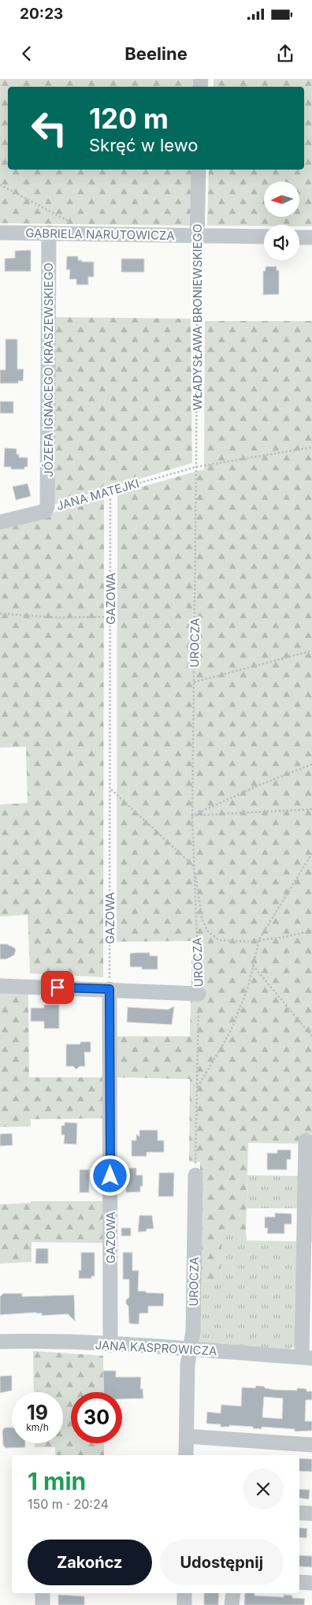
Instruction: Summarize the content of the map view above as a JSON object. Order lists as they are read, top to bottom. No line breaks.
{"streets":{"street":["GABRIELA NARUTOWICZA","WŁADYSŁAWA BRONIEWSKIEGO","JÓZEFA IGNACEGO KRASZEWSKIEGO","JANA MATEJKI","GAZOWA","UROCZA","JANA KASPROWICZA"]},"crossings":[["GABRIELA NARUTOWICZA","WŁADYSŁAWA BRONIEWSKIEGO"],["GABRIELA NARUTOWICZA","JÓZEFA IGNACEGO KRASZEWSKIEGO"],["WŁADYSŁAWA BRONIEWSKIEGO","JANA MATEJKI"],["WŁADYSŁAWA BRONIEWSKIEGO","UROCZA"],["JÓZEFA IGNACEGO KRASZEWSKIEGO","JANA MATEJKI"],["JANA MATEJKI","GAZOWA"],["JANA MATEJKI","UROCZA"],["GAZOWA","JANA KASPROWICZA"],["UROCZA","JANA KASPROWICZA"]],"north":"left","page":{"status":"20:23","header":"Beeline","turn":["120 m","Skręć w lewo"],"speed":"19 km/h","limit":"30","heading":["1 min","150 m · 20:24"],"buttons":["Zakończ","Udostępnij"]}}
